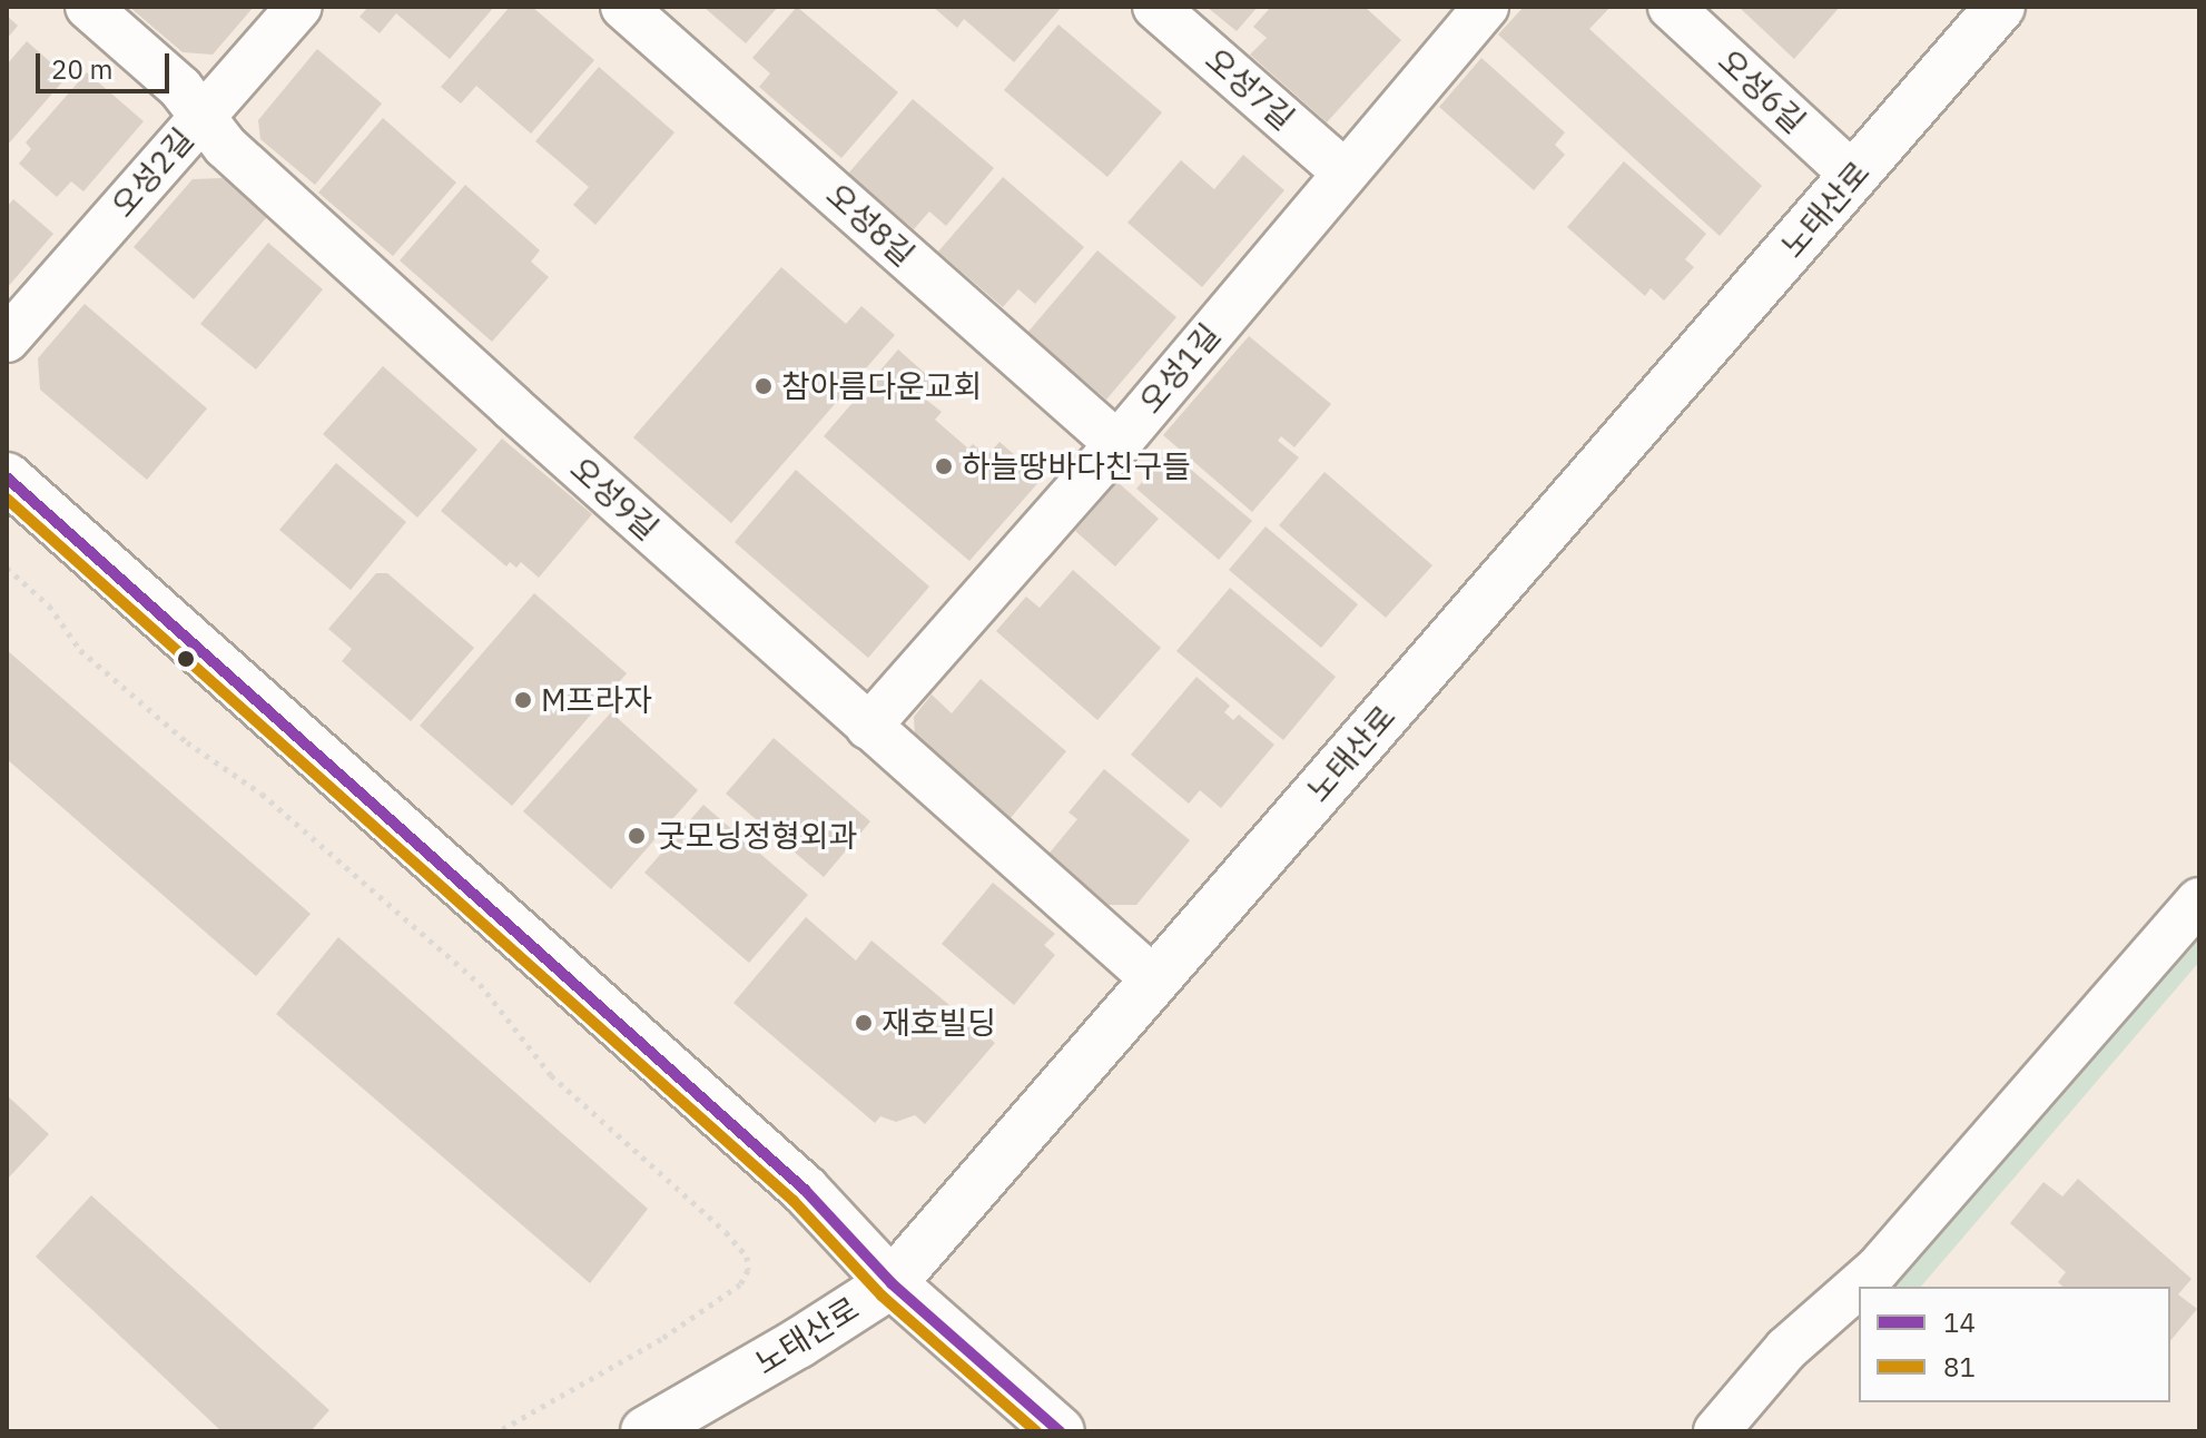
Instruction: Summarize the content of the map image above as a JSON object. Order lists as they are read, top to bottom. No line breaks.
{"streets":{"street":["오성7길","오성6길","오성2길","노태산로","오성8길","오성1길","오성9길"]},"crossings":[["오성7길","오성1길"],["오성6길","노태산로"],["오성2길","오성9길"],["노태산로","오성9길"],["오성8길","오성1길"],["오성1길","오성9길"]],"places":["참아름다운교회","하늘땅바다친구들","M프라자","굿모닝정형외과","재호빌딩"],"lines":["transit line 14","transit line 81"],"legend":["14","81"],"scale_bar":"20 m"}
